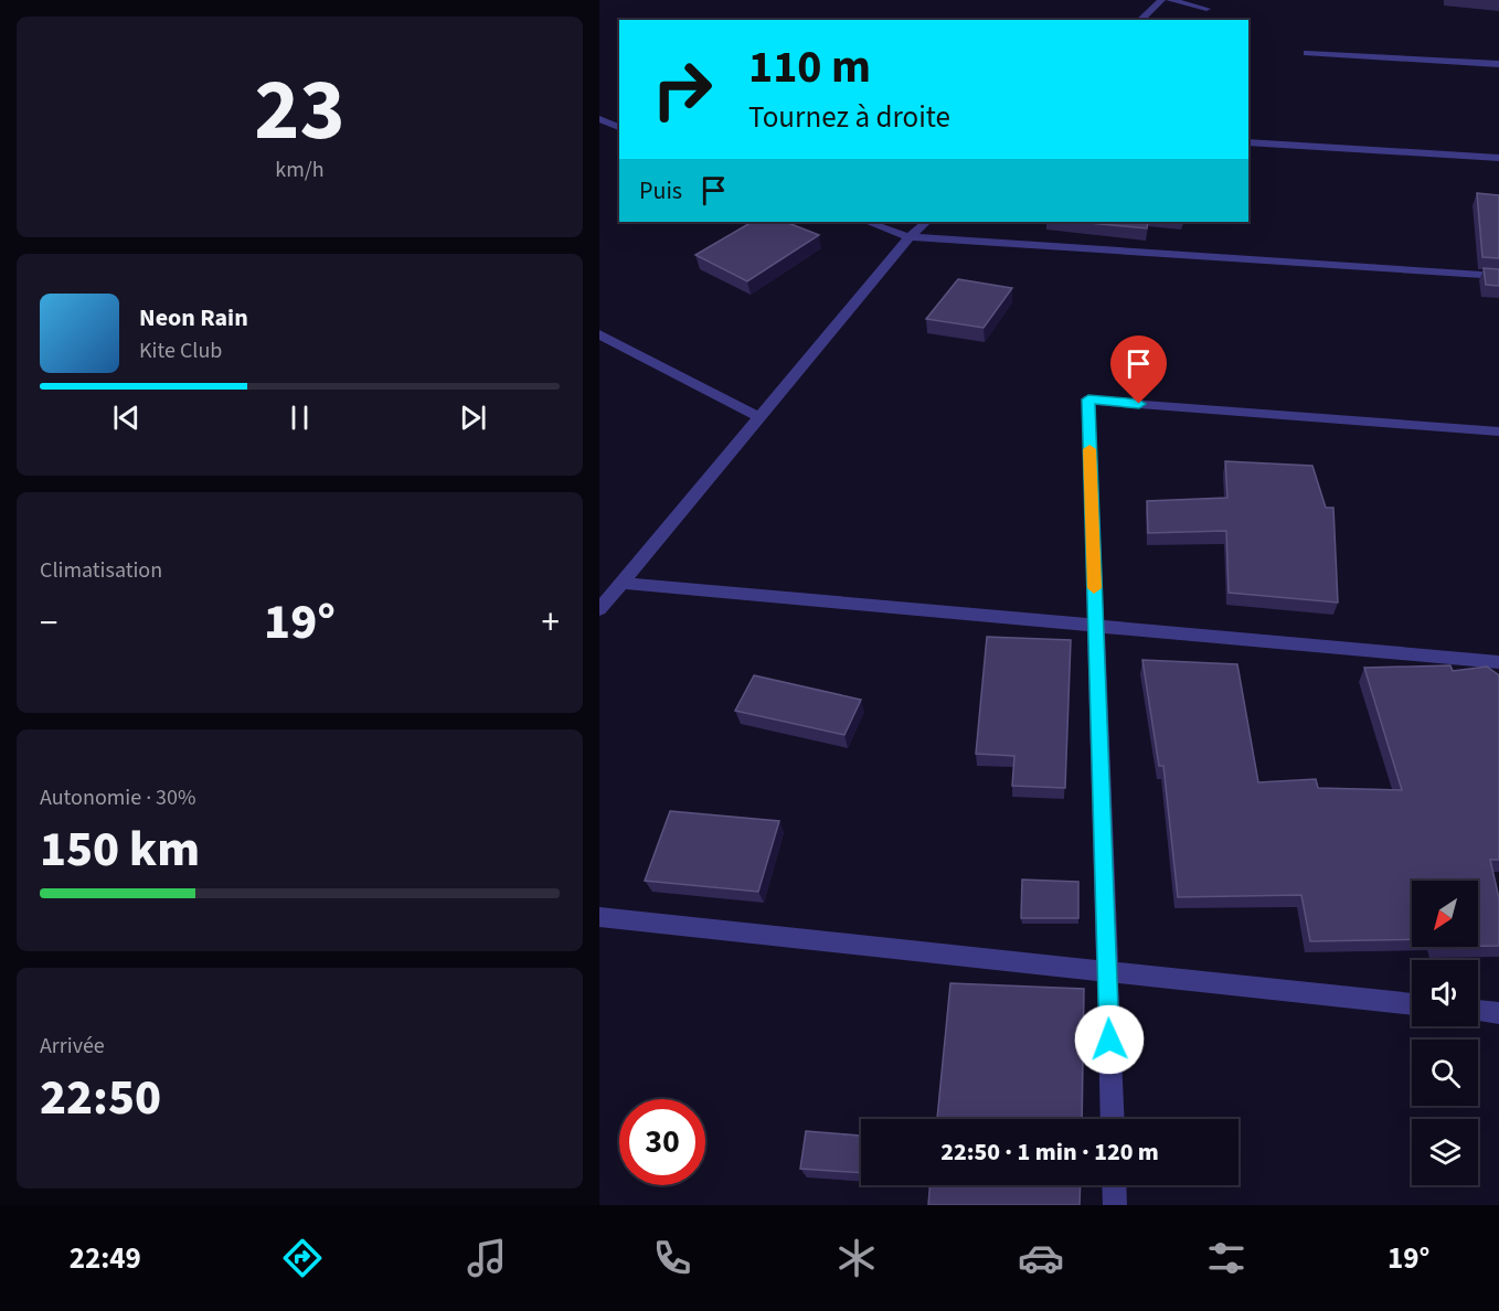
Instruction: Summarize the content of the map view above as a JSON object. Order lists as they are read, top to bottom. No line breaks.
{"north":"bottom left","page":{"tile":[["23","km/h"],"Climatisation",["Autonomie · 30%","150 km"],["Arrivée","22:50"]],"turn":["110 m","Tournez à droite"],"then":"Puis","song":["Neon Rain","Kite Club"],"heat":["−","19°","+"],"limit":"30","trip":"22:50 · 1 min · 120 m","tabs":["22:49","19°"]}}
